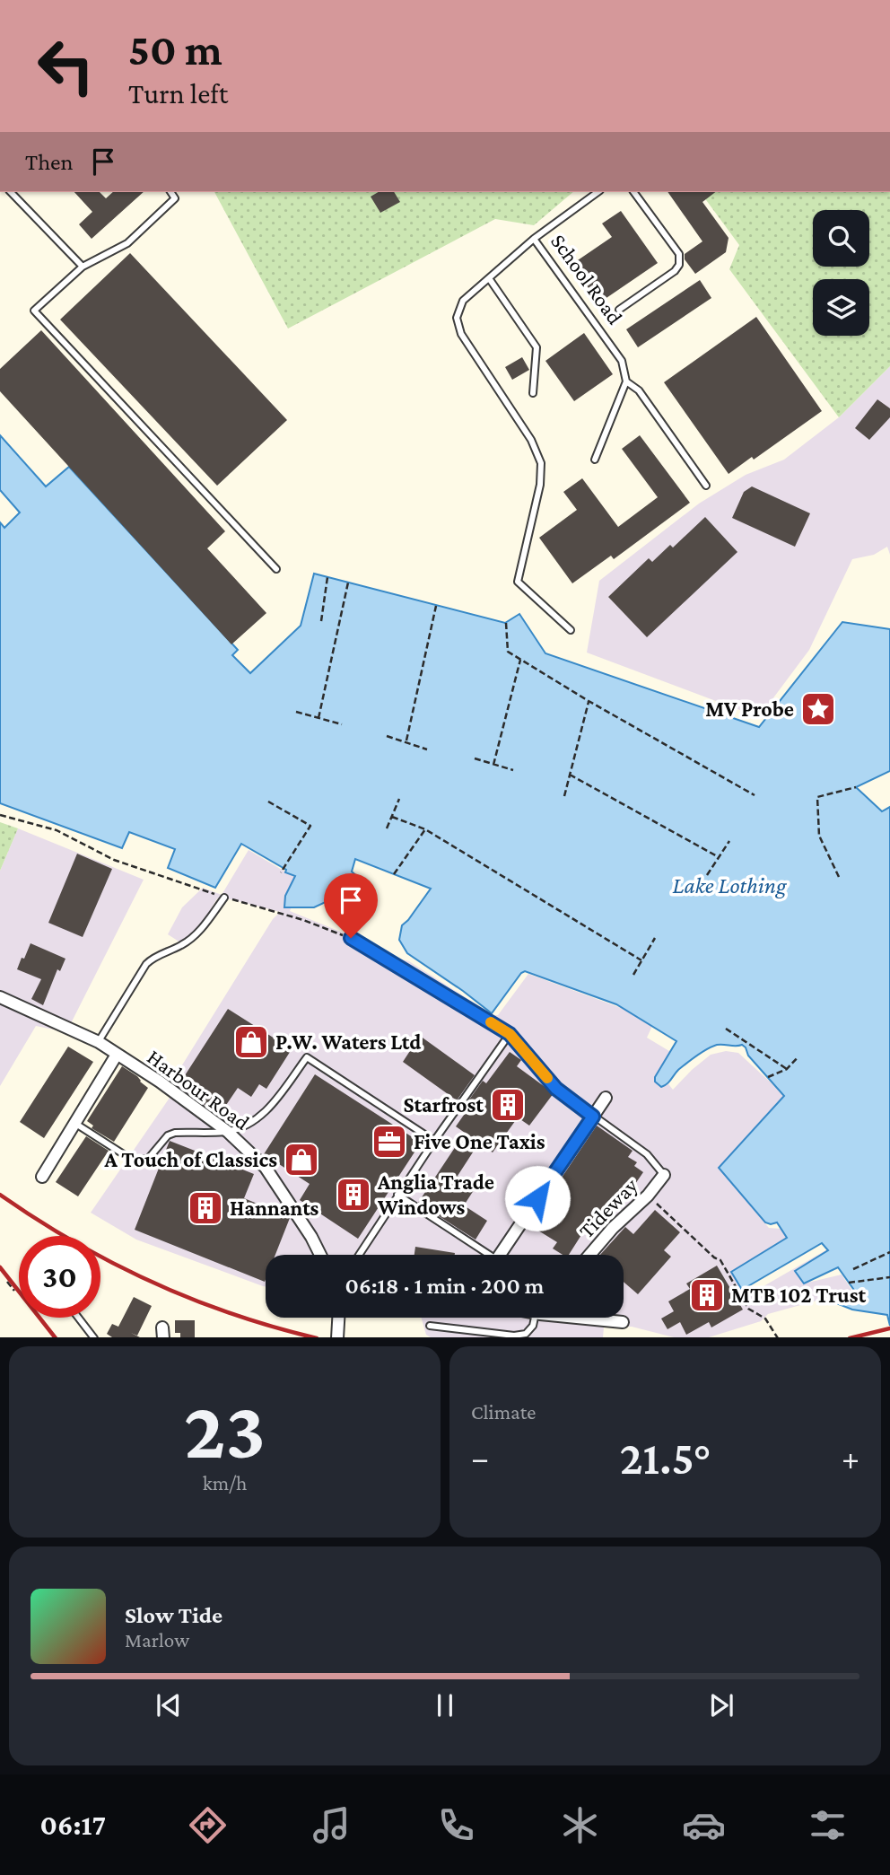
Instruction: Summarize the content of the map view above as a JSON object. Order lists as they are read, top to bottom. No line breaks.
{"streets":{"street":["Harbour Road","Tideway"],"lane":["School Road"]},"water":["Lake Lothing"],"places":{"place":["MV Probe"],"shop":["P.W. Waters Ltd","A Touch of Classics"],"building":["Starfrost","Anglia Trade Windows","Hannants","MTB 102 Trust"],"office":["Five One Taxis"]},"page":{"turn":["50 m","Turn left"],"then":"Then","limit":"30","trip":"06:18 · 1 min · 200 m","tile":[["23","km/h"],"Climate"],"heat":["−","21.5°","+"],"song":["Slow Tide","Marlow"],"tabs":"06:17"}}
